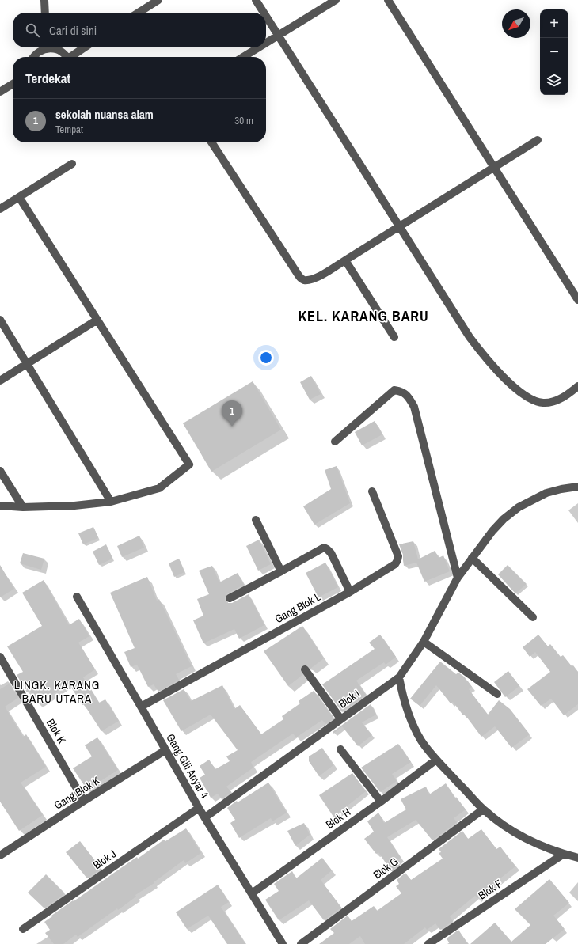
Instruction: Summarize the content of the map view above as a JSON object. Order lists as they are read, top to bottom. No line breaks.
{"streets":{"street":["Gang Blok L","Blok I","Blok K","Gang Gili Anyar 4","Gang Blok K","Blok H","Blok J","Blok G","Blok F"]},"crossings":[["Gang Blok L","Gang Gili Anyar 4"],["Blok I","Gang Gili Anyar 4"],["Blok K","Gang Blok K"],["Gang Gili Anyar 4","Gang Blok K"],["Gang Gili Anyar 4","Blok H"],["Gang Gili Anyar 4","Blok J"]],"districts":["KEL. KARANG BARU","LINGK. KARANG BARU UTARA"],"north":"bottom left","page":{"map_buttons":["+","−"],"search":"Cari di sini","heading":"Terdekat","list":[{"mark":"1","name":"sekolah nuansa alam","note":"Tempat","value":"30 m"}],"pins":"1"}}
